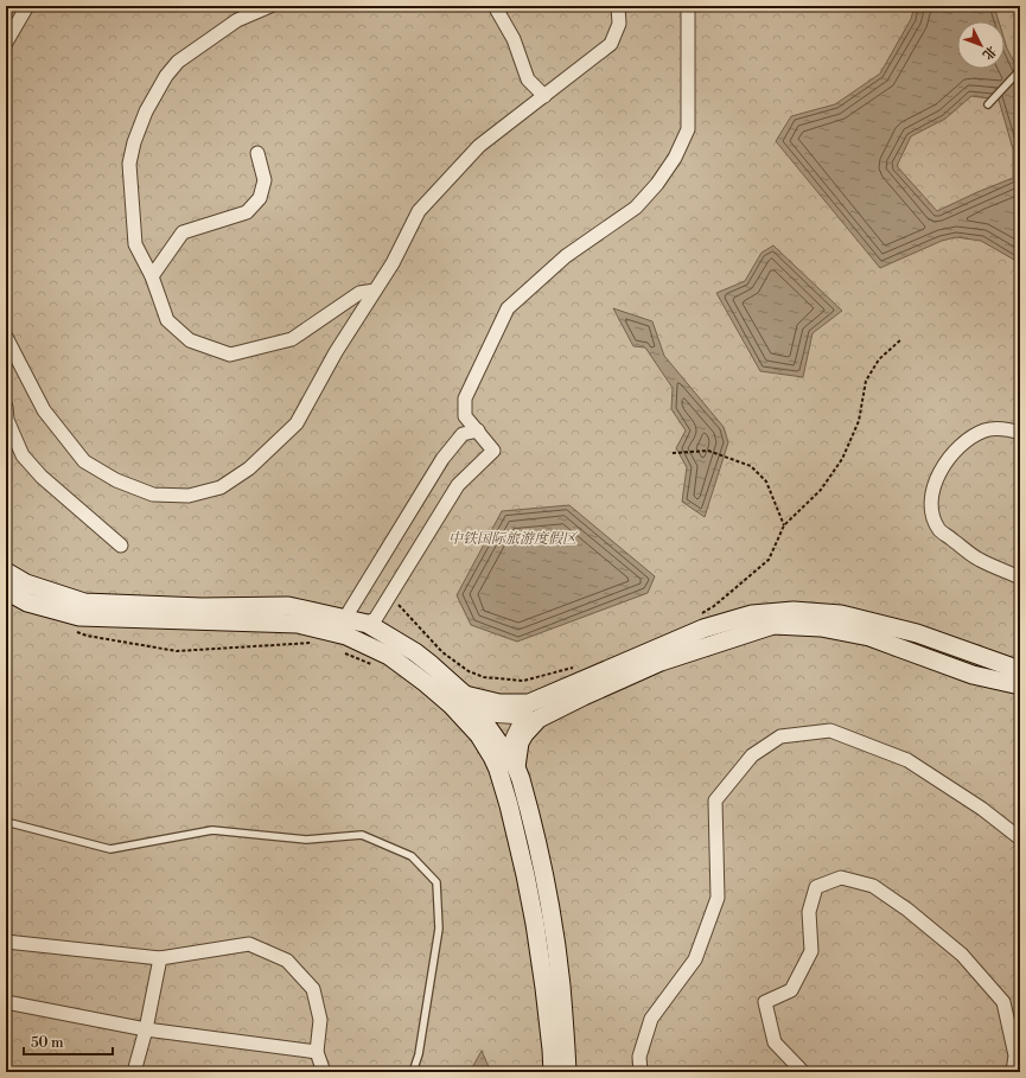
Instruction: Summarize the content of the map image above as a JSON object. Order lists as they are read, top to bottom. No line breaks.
{"parks":["中铁国际旅游度假区"],"scale_bar":"50 m","north":"bottom right"}
